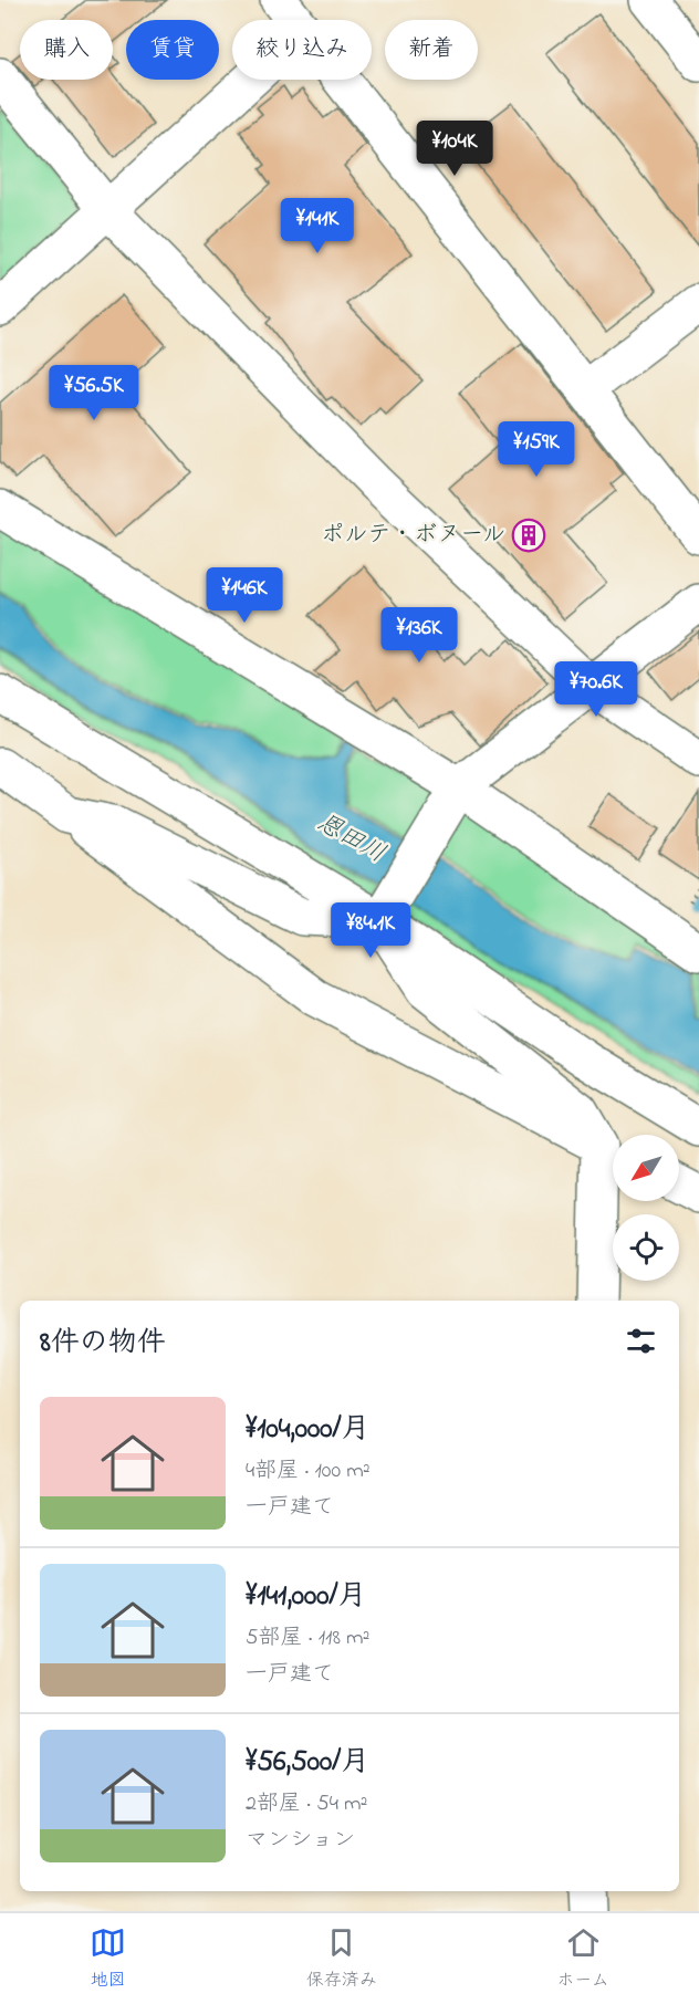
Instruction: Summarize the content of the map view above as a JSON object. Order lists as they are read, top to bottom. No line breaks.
{"water":["恩田川"],"places":{"building":["ポルテ・ボヌール"]},"north":"bottom left","page":{"chip":["購入","賃貸","絞り込み","新着"],"price":["¥104K","¥141K","¥56.5K","¥159K","¥146K","¥136K","¥70.6K","¥84.1K"],"heading":"8件の物件","list":[{"name":"¥104,000/月","note":"4部屋 · 100 m² · 一戸建て"},{"name":"¥141,000/月","note":"5部屋 · 118 m² · 一戸建て"},{"name":"¥56,500/月","note":"2部屋 · 54 m² · マンション"}],"tabs":["地図","保存済み","ホーム"]}}
